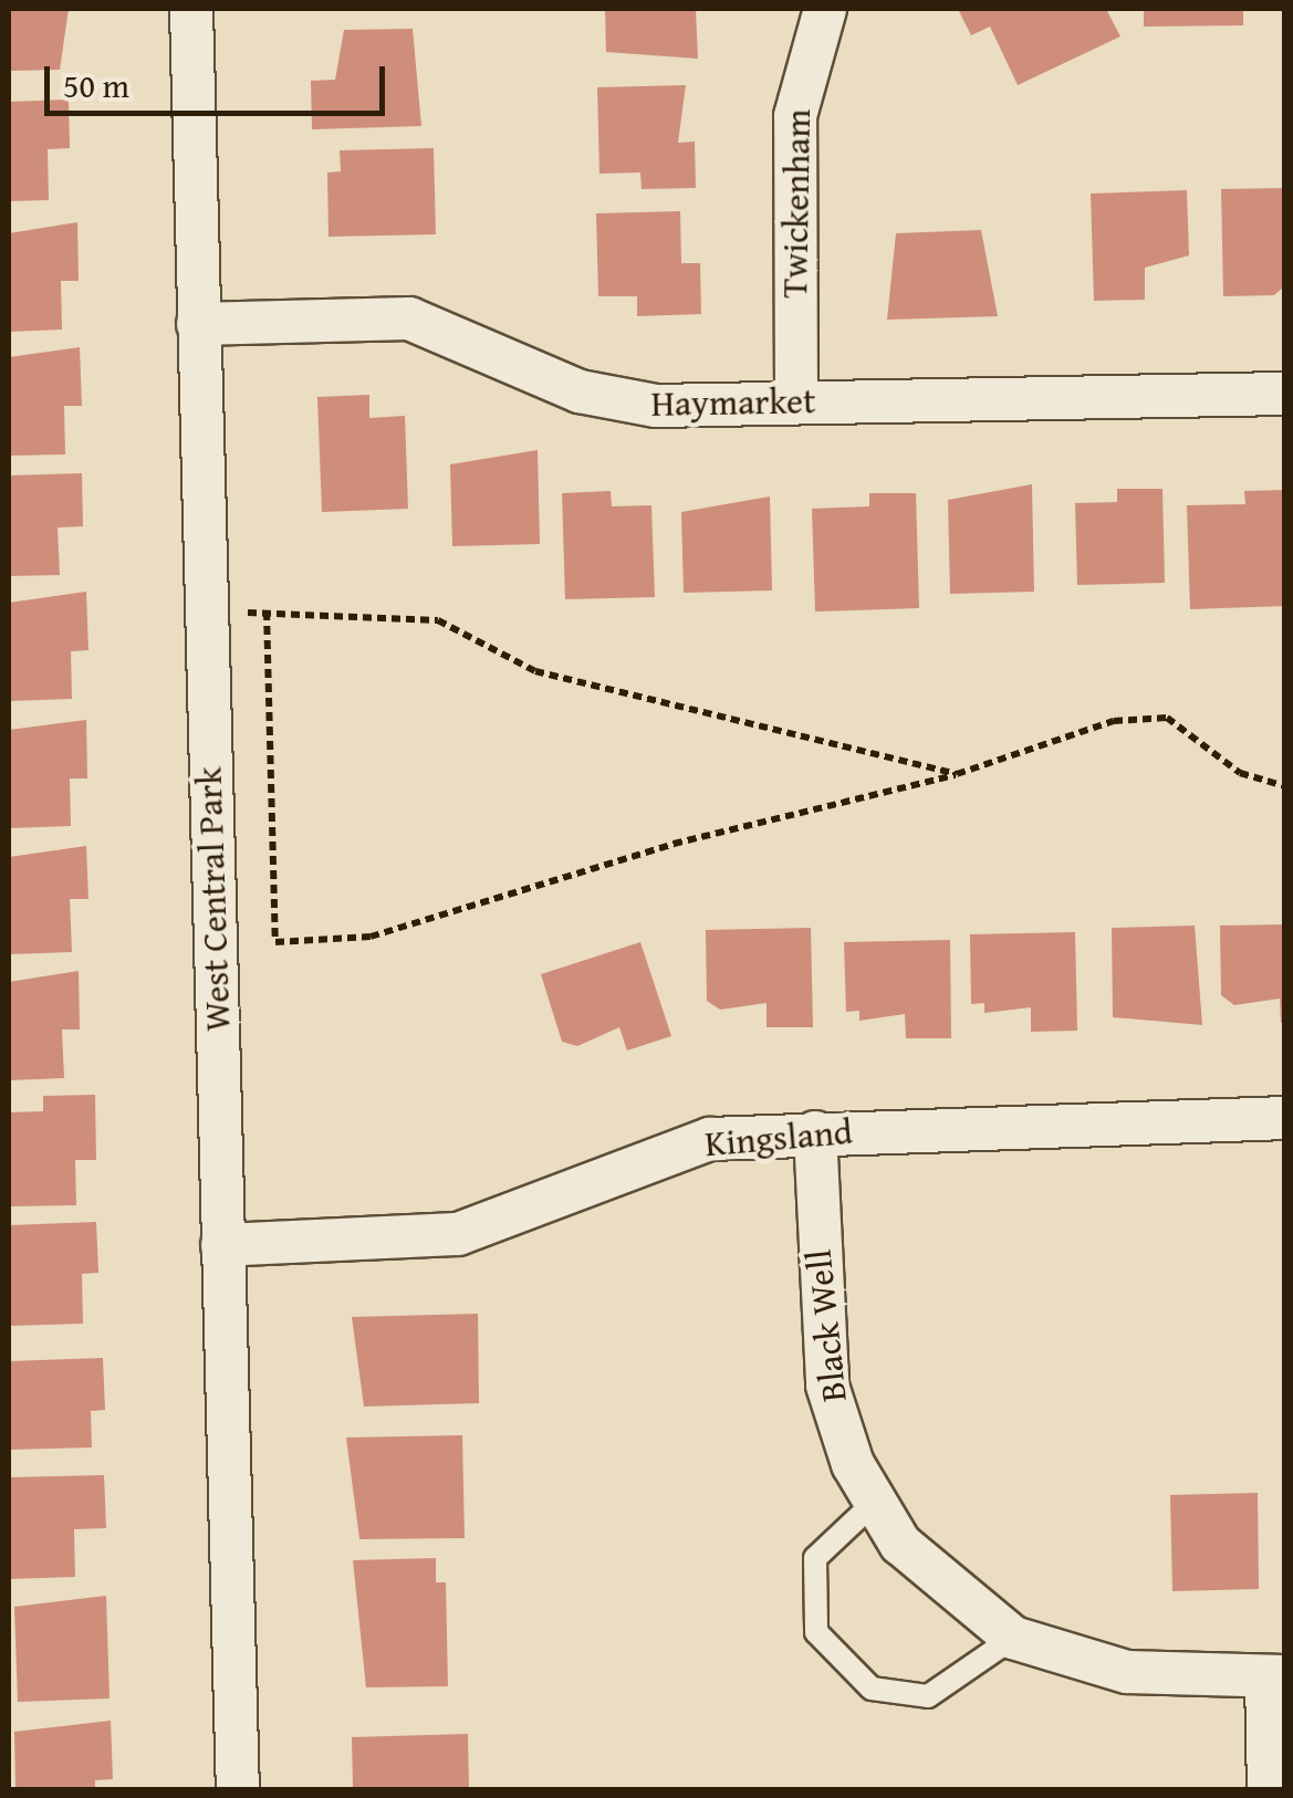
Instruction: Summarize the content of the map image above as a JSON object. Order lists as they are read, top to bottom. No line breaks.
{"streets":{"street":["Twickenham","Haymarket","West Central Park","Kingsland","Black Well"]},"crossings":[["Twickenham","Haymarket"],["Haymarket","West Central Park"],["West Central Park","Kingsland"],["Kingsland","Black Well"]],"scale_bar":"50 m"}
